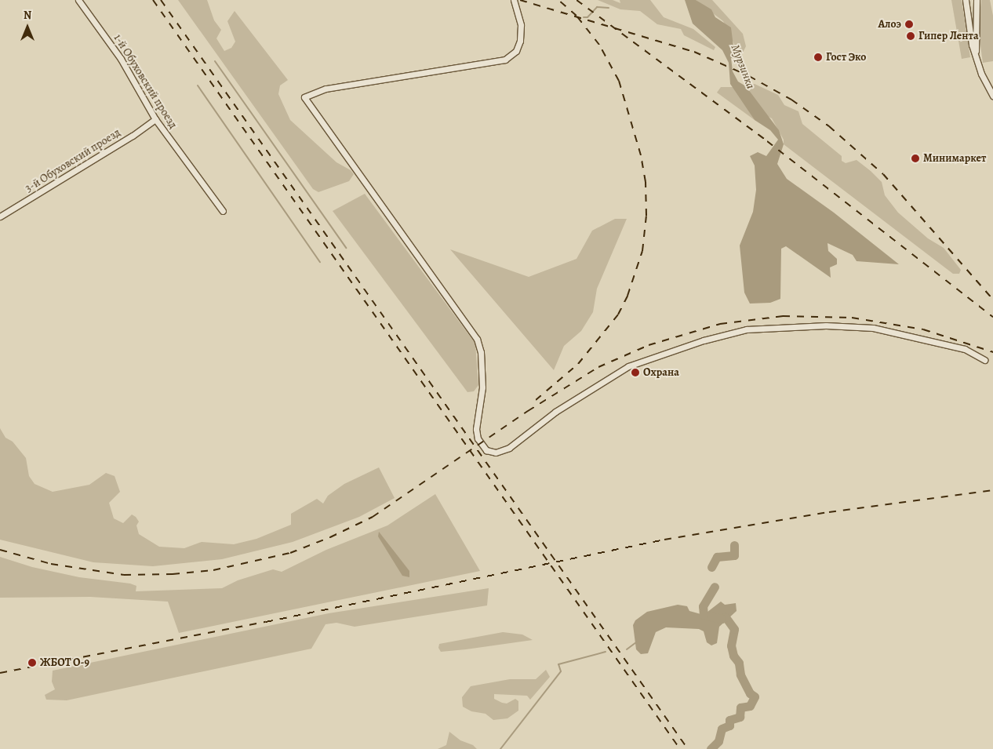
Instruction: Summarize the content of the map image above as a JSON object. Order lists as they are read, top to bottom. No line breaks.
{"streets":{"street":["1-й Обуховский проезд","3-й Обуховский проезд"]},"crossings":[["1-й Обуховский проезд","3-й Обуховский проезд"]],"water":["Мурзинка"],"places":["Алоэ","Гипер Лента","Гост Эко","Минимаркет","Охрана","ЖБОТ О-9"],"north":"top"}
